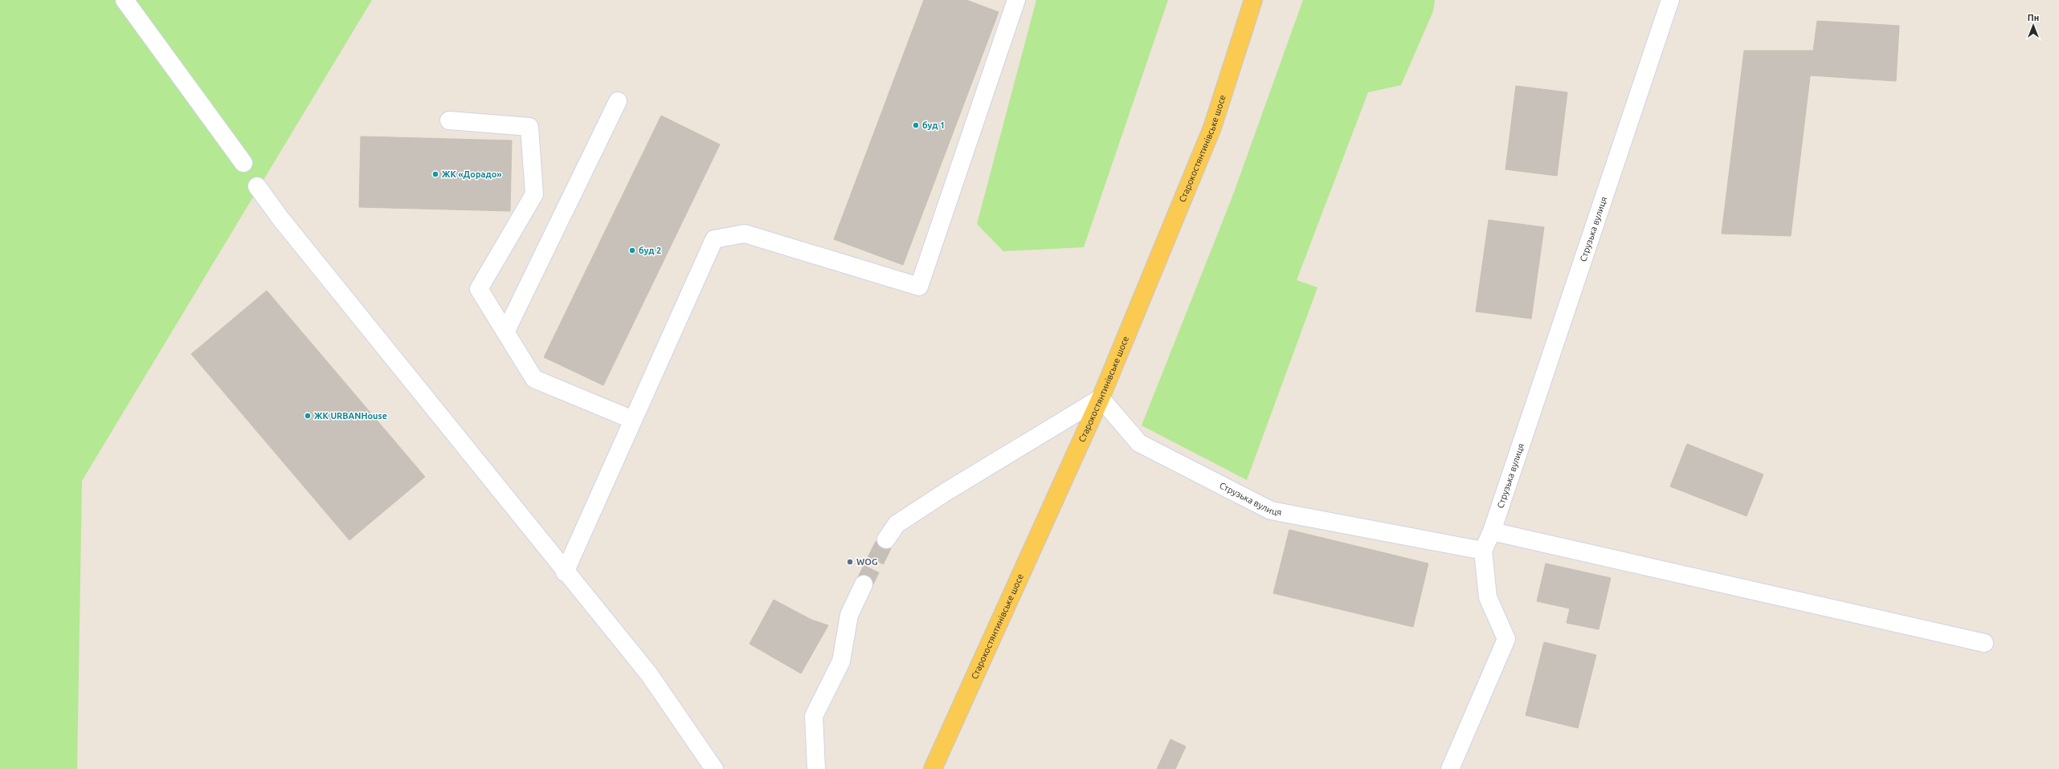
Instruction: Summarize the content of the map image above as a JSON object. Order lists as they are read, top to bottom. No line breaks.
{"streets":{"main road":["Старокостянтинівське шосе"],"street":["Струзька вулиця"]},"crossings":[["Старокостянтинівське шосе","Струзька вулиця"]],"places":["буд 1","ЖК «Дорадо»","буд 2","ЖК URBANHouse","WOG"],"north":"top"}
